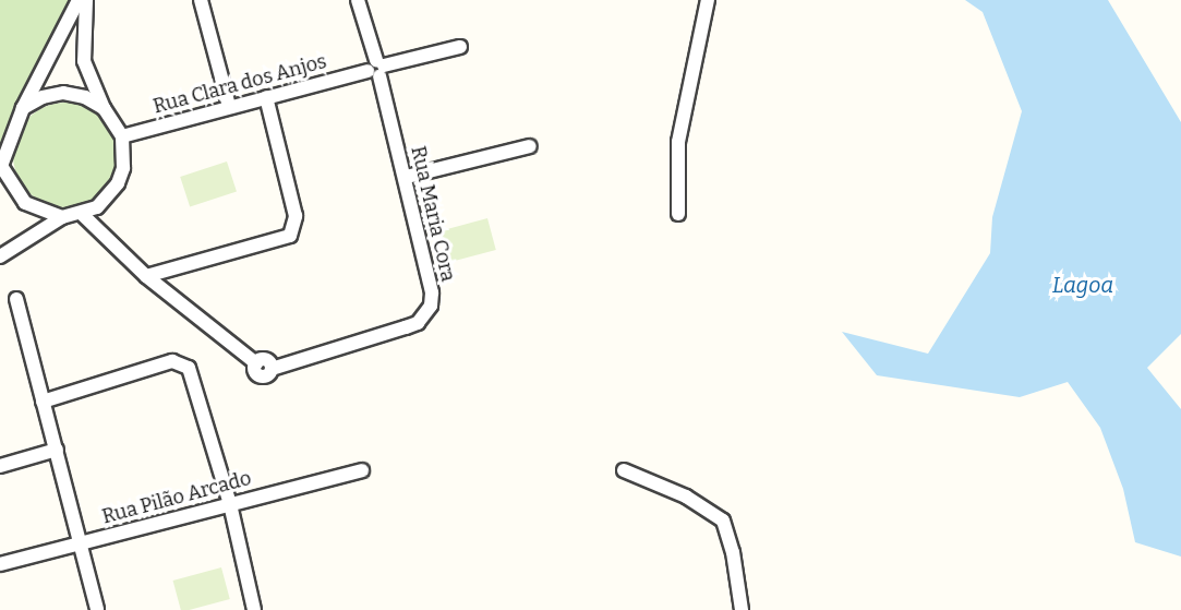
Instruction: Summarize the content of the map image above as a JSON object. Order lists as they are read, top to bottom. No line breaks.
{"streets":{"street":["Rua Clara dos Anjos","Rua Maria Cora","Rua Pilão Arcado"]},"crossings":[["Rua Clara dos Anjos","Rua Maria Cora"]],"water":["Lagoa"]}
